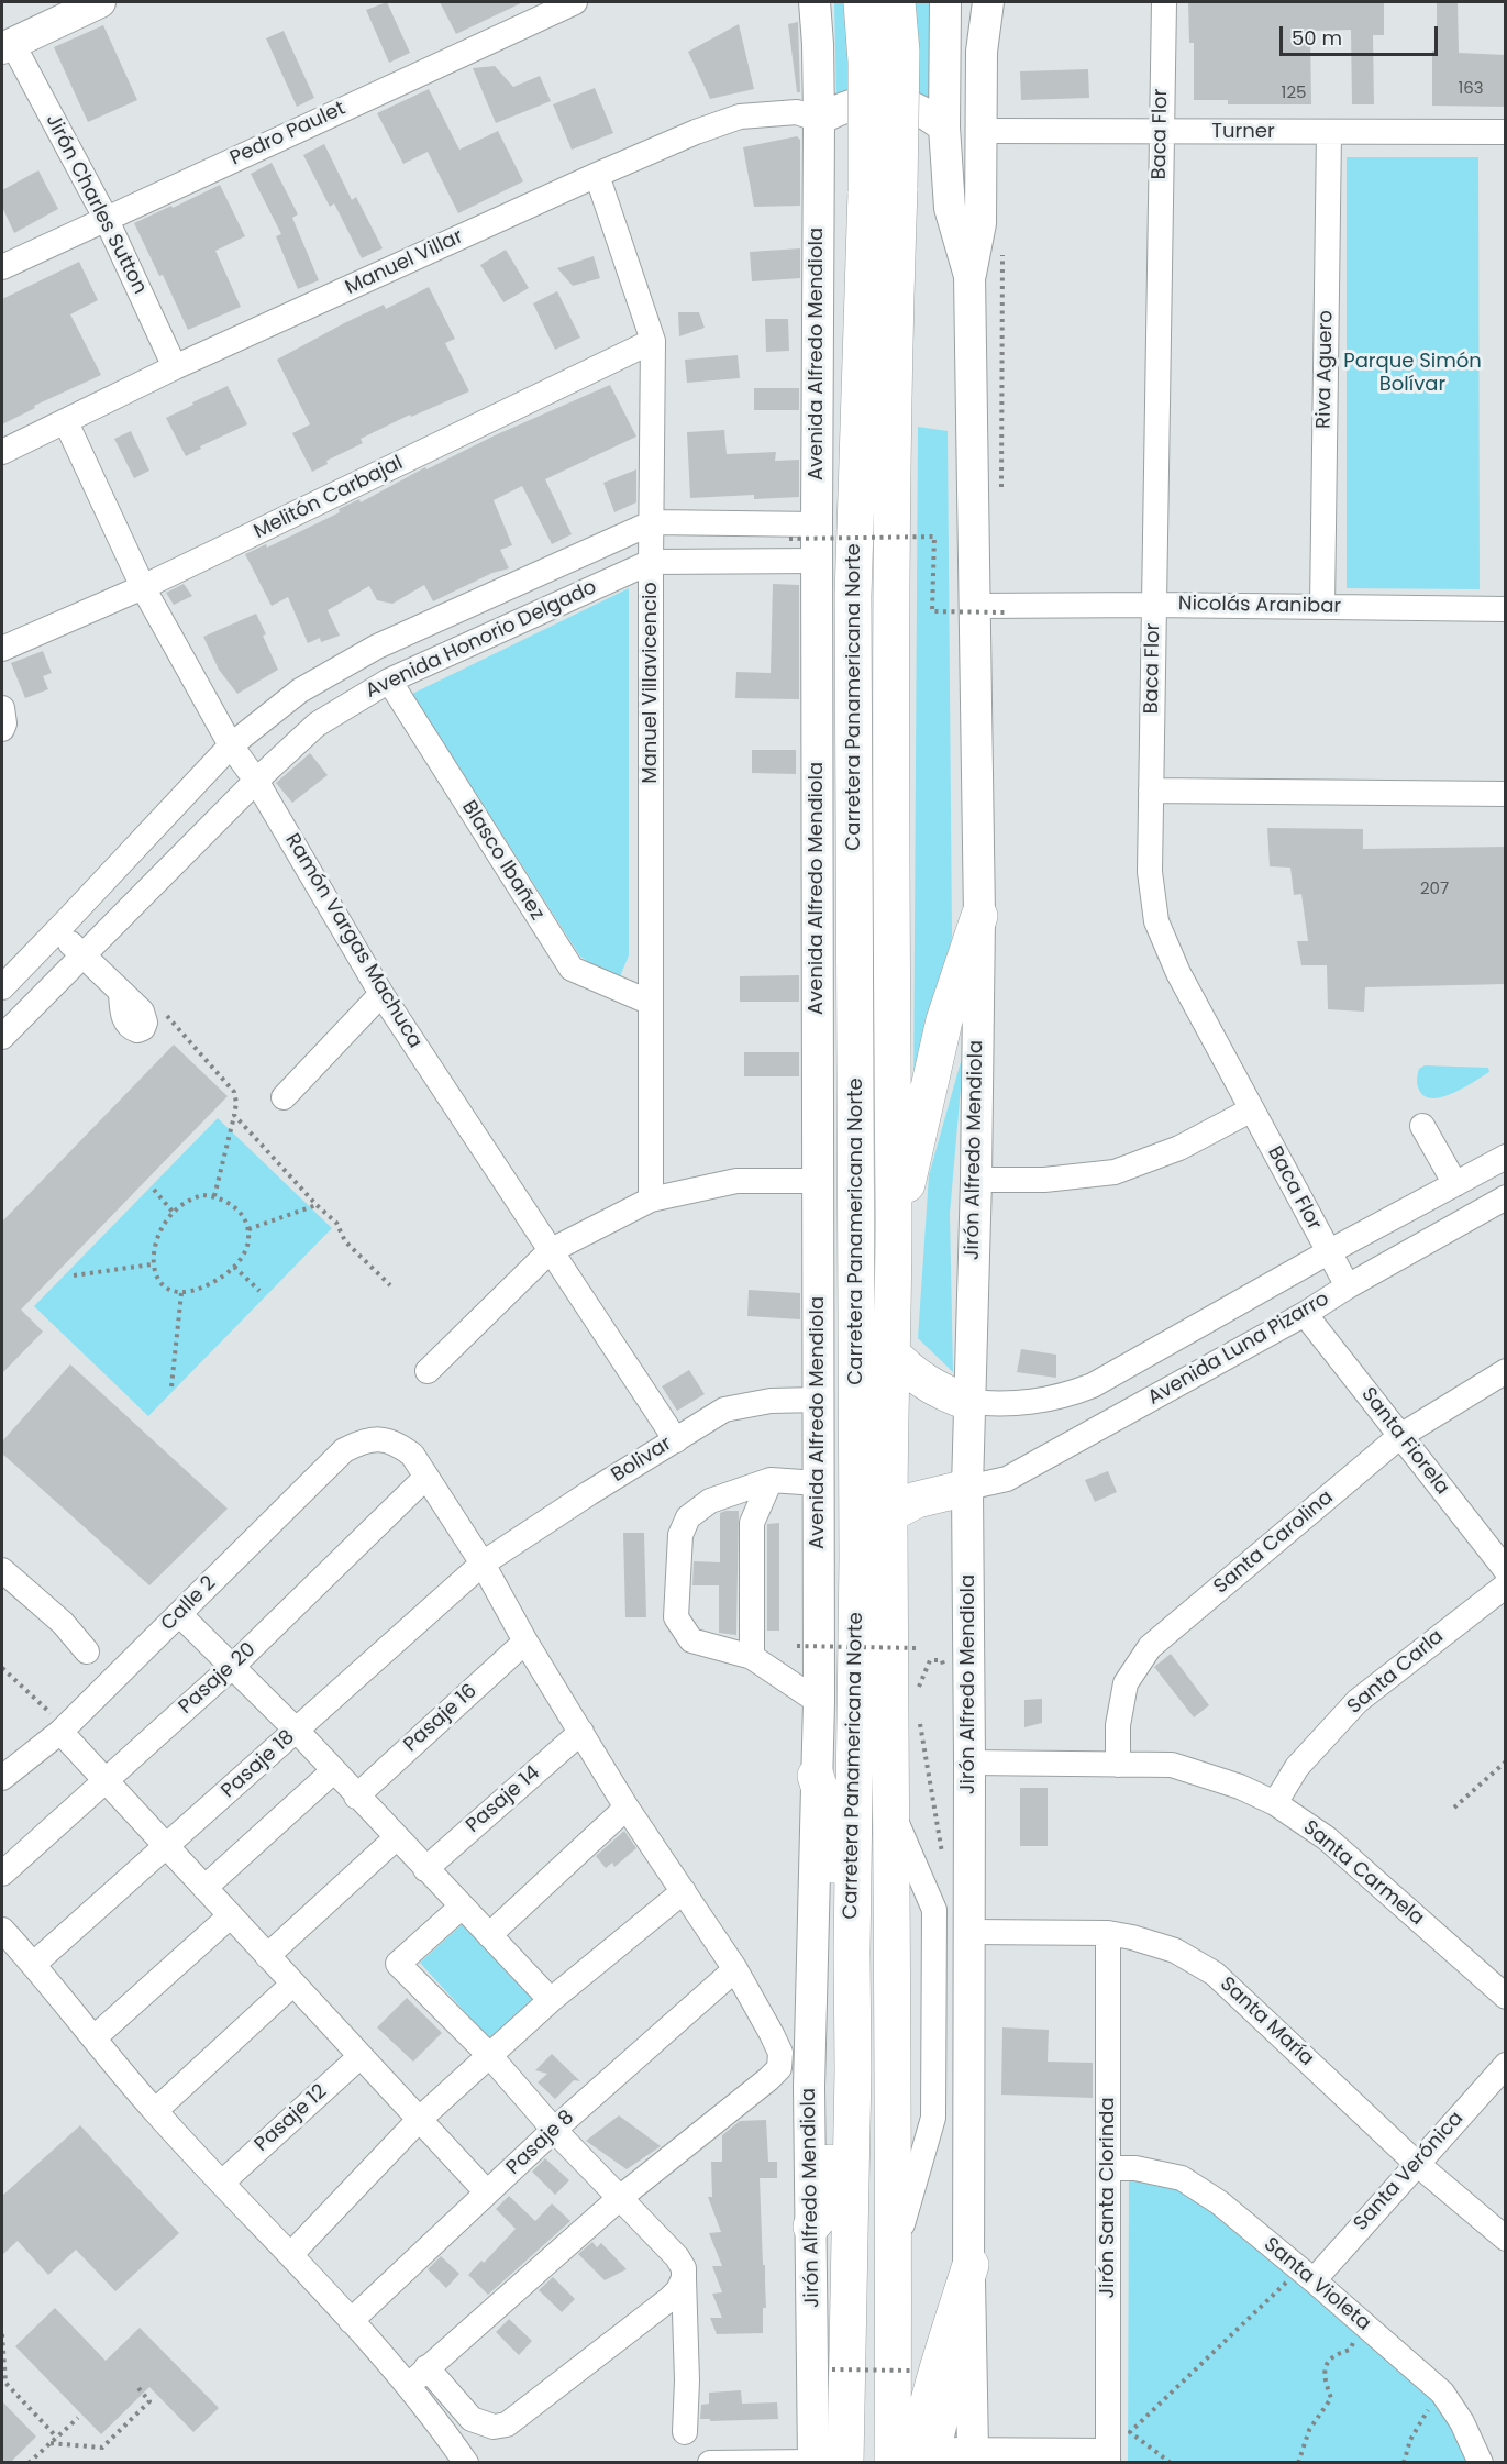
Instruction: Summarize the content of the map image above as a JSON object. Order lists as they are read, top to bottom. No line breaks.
{"streets":{"highway":["Carretera Panamericana Norte"],"main road":["Avenida Alfredo Mendiola","Jirón Alfredo Mendiola"],"street":["Turner","Pedro Paulet","Baca Flor","Jirón Charles Sutton","Manuel Villar","Riva Aguero","Melitón Carbajal","Nicolás Aranibar","Avenida Honorio Delgado","Manuel Villavicencio","Blasco Ibañez","Ramón Vargas Machuca","Avenida Luna Pizarro","Santa Fiorela","Bolivar","Santa Carolina","Calle 2","Santa Carla","Pasaje 20","Pasaje 16","Pasaje 18","Pasaje 14","Santa Carmela","Santa María","Pasaje 12","Pasaje 8","Santa Verónica","Jirón Santa Clorinda","Santa Violeta"]},"crossings":[["Turner","Baca Flor"],["Turner","Riva Aguero"],["Pedro Paulet","Jirón Charles Sutton"],["Baca Flor","Nicolás Aranibar"],["Baca Flor","Avenida Luna Pizarro"],["Jirón Charles Sutton","Manuel Villar"],["Manuel Villar","Avenida Alfredo Mendiola"],["Manuel Villar","Manuel Villavicencio"],["Manuel Villar","Ramón Vargas Machuca"],["Avenida Alfredo Mendiola","Avenida Honorio Delgado"],["Avenida Alfredo Mendiola","Jirón Alfredo Mendiola"],["Avenida Alfredo Mendiola","Bolivar"],["Riva Aguero","Nicolás Aranibar"],["Melitón Carbajal","Manuel Villavicencio"],["Melitón Carbajal","Ramón Vargas Machuca"],["Avenida Honorio Delgado","Manuel Villavicencio"],["Avenida Honorio Delgado","Blasco Ibañez"],["Avenida Honorio Delgado","Ramón Vargas Machuca"],["Manuel Villavicencio","Blasco Ibañez"],["Carretera Panamericana Norte","Jirón Alfredo Mendiola"],["Ramón Vargas Machuca","Bolivar"],["Jirón Alfredo Mendiola","Avenida Luna Pizarro"],["Jirón Alfredo Mendiola","Santa Carmela"],["Jirón Alfredo Mendiola","Santa María"],["Avenida Luna Pizarro","Santa Fiorela"],["Santa Fiorela","Santa Carolina"],["Bolivar","Pasaje 18"],["Santa Carolina","Santa Carmela"],["Calle 2","Pasaje 20"],["Santa Carla","Santa Carmela"],["Santa María","Santa Verónica"],["Santa María","Jirón Santa Clorinda"],["Santa Verónica","Santa Violeta"],["Jirón Santa Clorinda","Santa Violeta"]],"parks":["Parque Simón Bolívar"],"house_numbers":["163","125","207"],"scale_bar":"50 m"}
